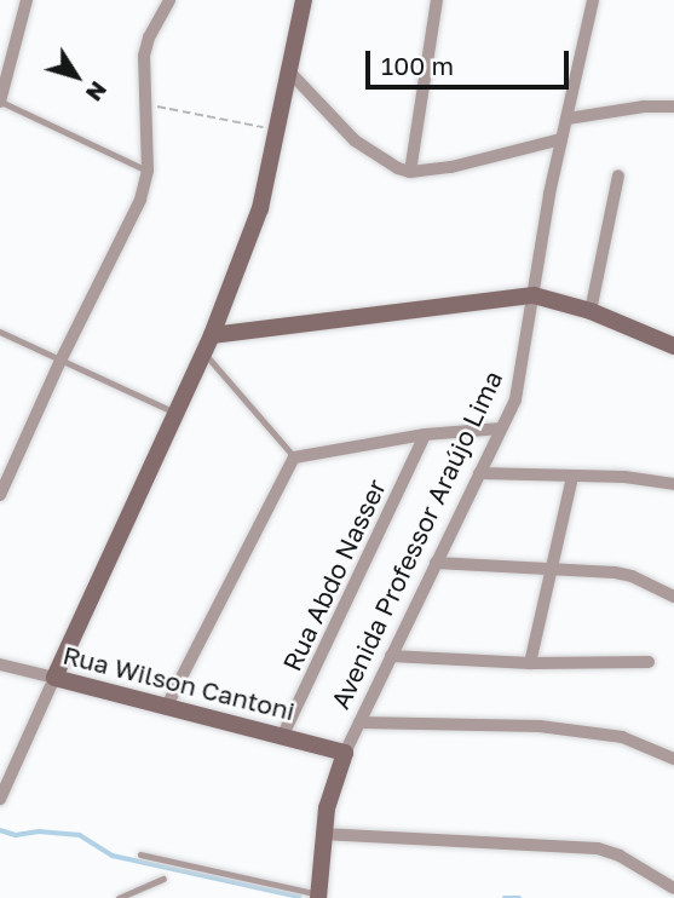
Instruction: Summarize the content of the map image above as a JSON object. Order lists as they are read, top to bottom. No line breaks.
{"streets":{"street":["Avenida Professor Araújo Lima","Rua Abdo Nasser","Rua Wilson Cantoni"]},"crossings":[["Avenida Professor Araújo Lima","Rua Wilson Cantoni"],["Rua Abdo Nasser","Rua Wilson Cantoni"]],"scale_bar":"100 m","north":"bottom right"}
